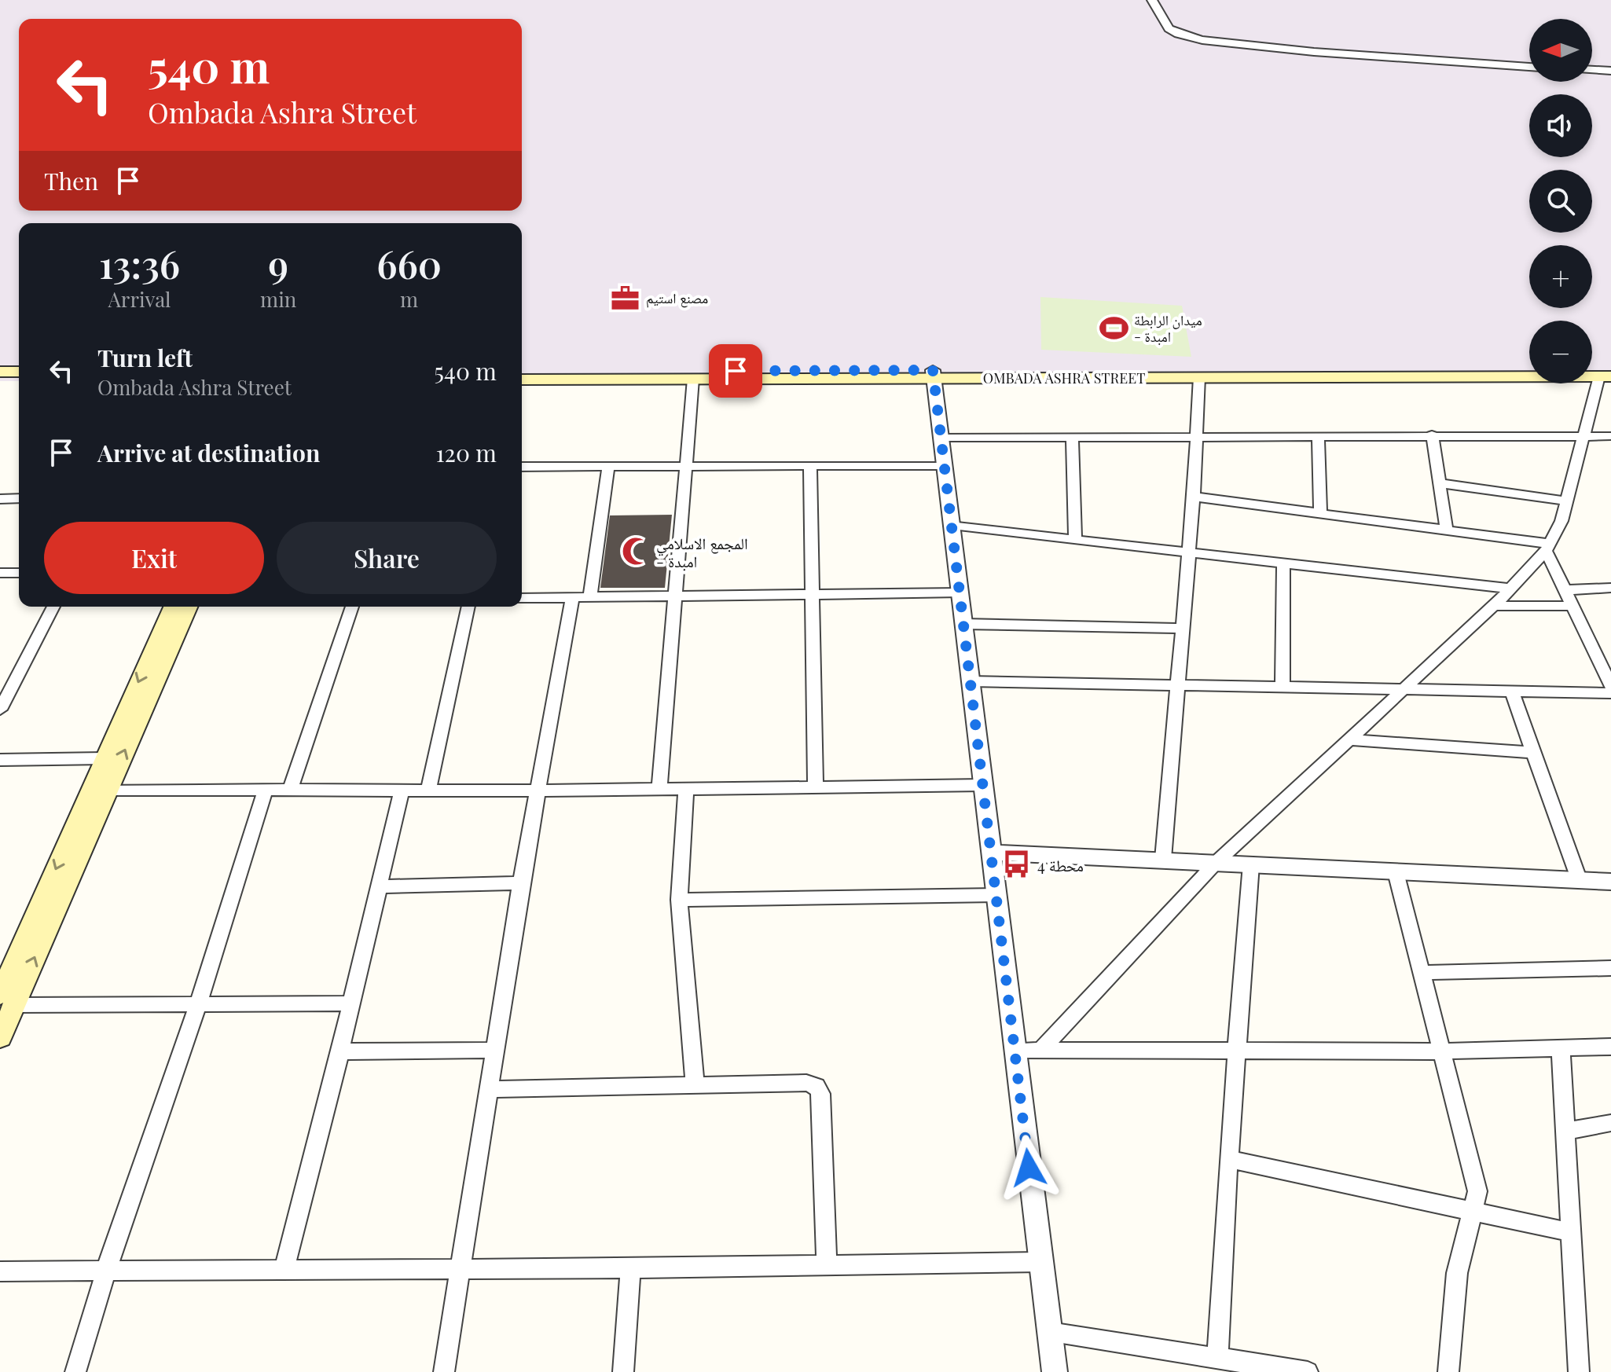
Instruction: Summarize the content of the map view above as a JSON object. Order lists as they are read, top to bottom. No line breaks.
{"streets":{"main road":["OMBADA ASHRA STREET"]},"places":{"office":["مصنع استيم"],"sports":["ميدان الرابطة - امبدة"],"mosque":["المجمع الاسلامي - امبدة"],"bus stop":["محطة 4"]},"north":"left","page":{"map_buttons":["+","−"],"turn":["540 m","Ombada Ashra Street"],"then":"Then","eta":["13:36","Arrival","9","min","660","m"],"list":[{"name":"Turn left","note":"Ombada Ashra Street","value":"540 m"},{"name":"Arrive at destination","value":"120 m"}],"buttons":["Exit","Share"]}}
